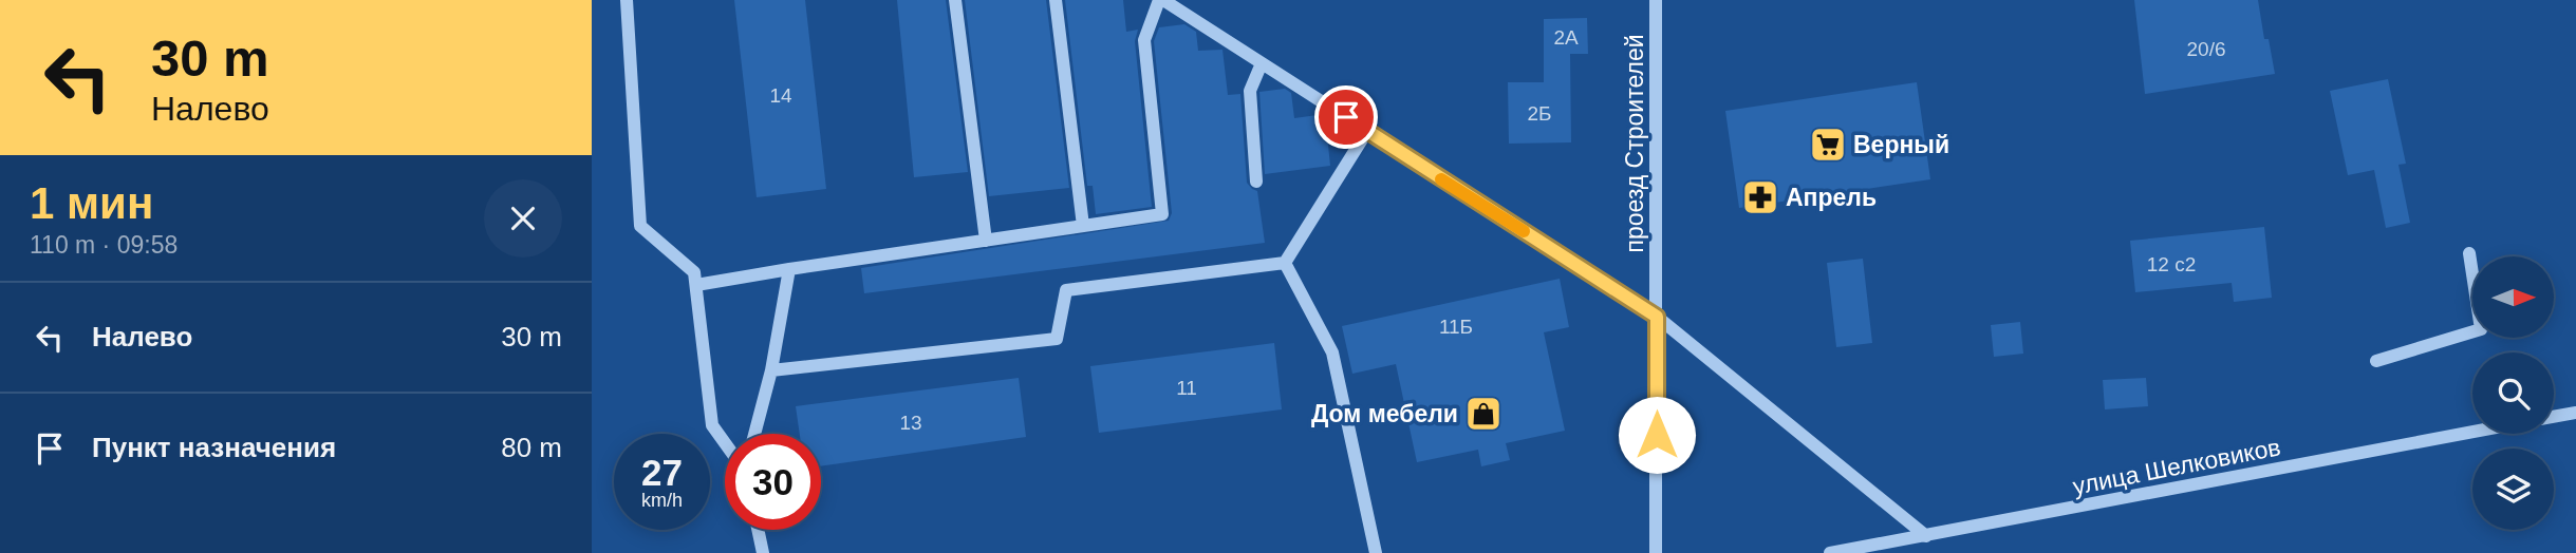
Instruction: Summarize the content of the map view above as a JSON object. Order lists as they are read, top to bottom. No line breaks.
{"streets":{"street":["проезд Строителей","улица Шелковиков"]},"places":{"supermarket":["Верный"],"pharmacy":["Апрель"],"shop":["Дом мебели"]},"house_numbers":["2А","20/6","14","2Б","12 с2","11Б","11","13"],"north":"right","page":{"turn":["30 m","Налево"],"heading":["1 мин","110 m · 09:58"],"list":[{"name":"Налево","value":"30 m"},{"name":"Пункт назначения","value":"80 m"}],"speed":"27 km/h","limit":"30"}}
